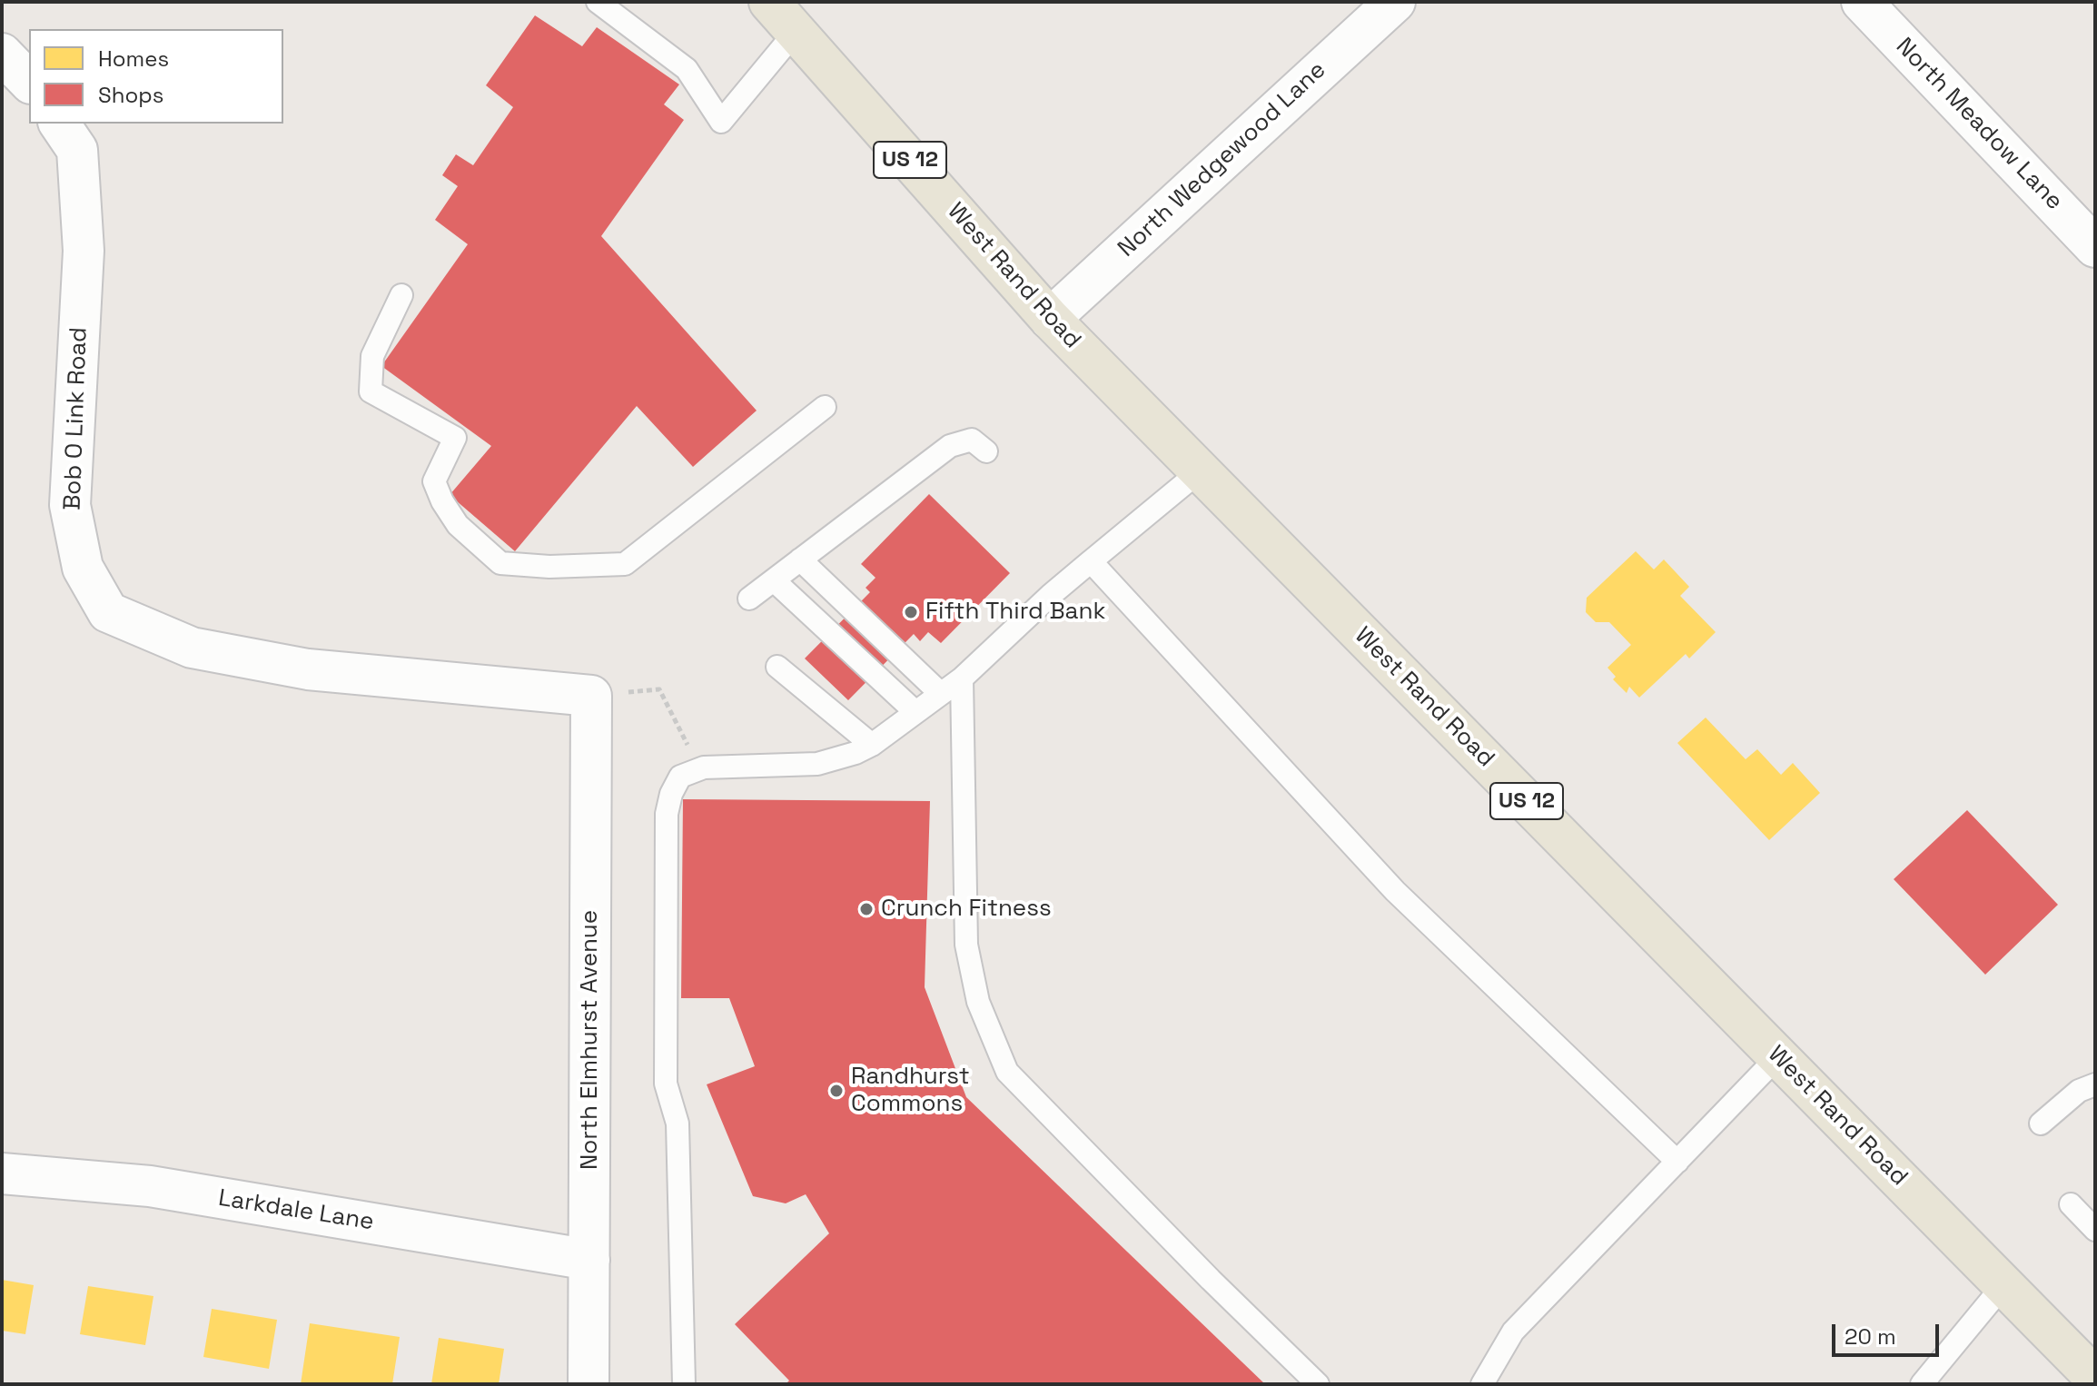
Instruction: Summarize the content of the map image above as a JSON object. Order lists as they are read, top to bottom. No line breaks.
{"streets":{"main road":["US 12","West Rand Road"],"street":["North Meadow Lane","North Wedgewood Lane","Bob O Link Road","North Elmhurst Avenue","Larkdale Lane"]},"crossings":[["North Wedgewood Lane","West Rand Road"],["Bob O Link Road","North Elmhurst Avenue"],["North Elmhurst Avenue","Larkdale Lane"]],"places":["Fifth Third Bank","Crunch Fitness","Randhurst Commons"],"legend":["Homes","Shops"],"scale_bar":"20 m"}
